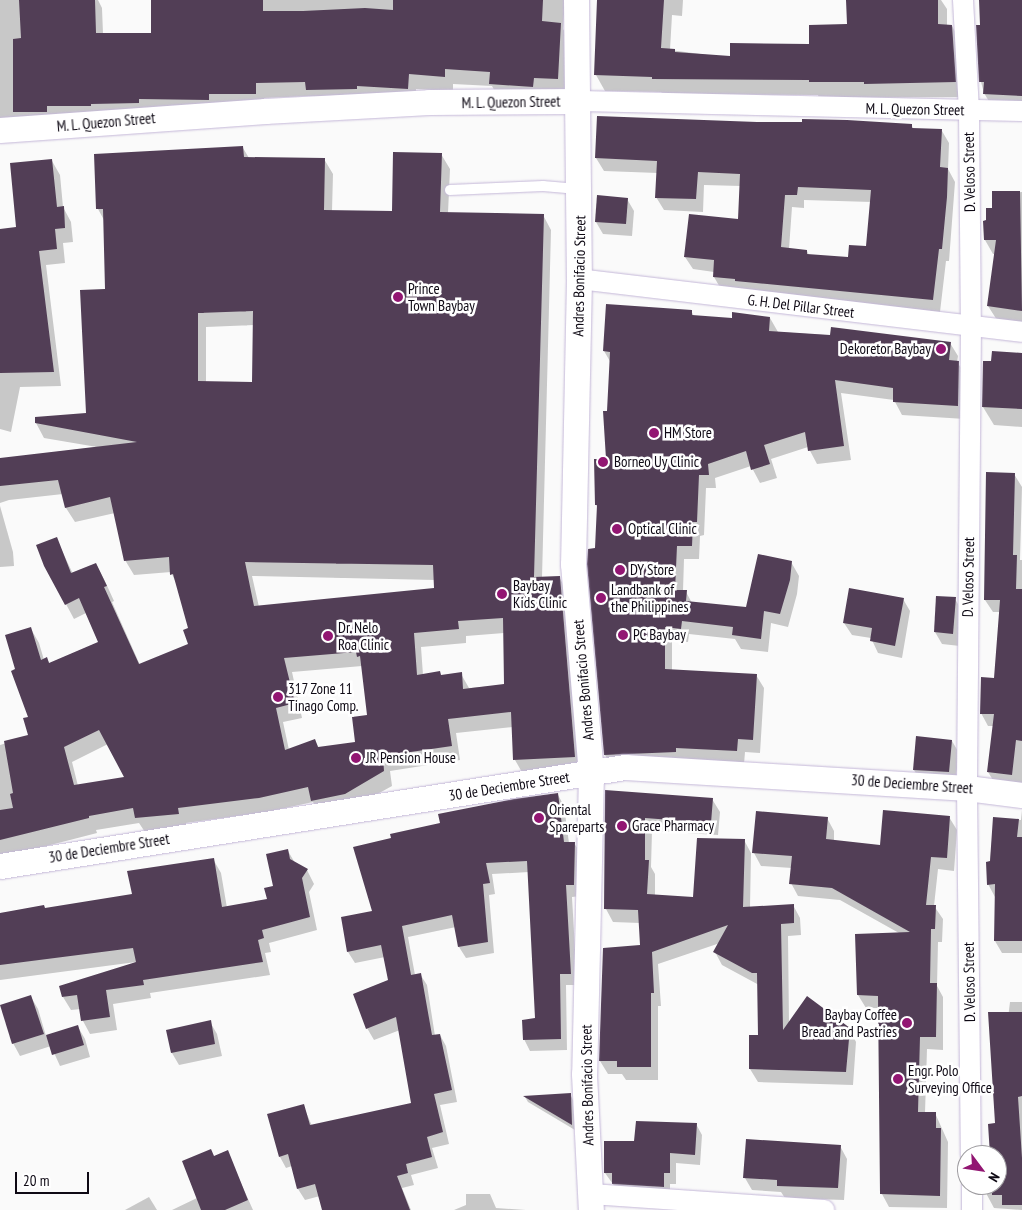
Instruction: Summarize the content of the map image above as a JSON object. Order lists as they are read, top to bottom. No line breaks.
{"streets":{"street":["M. L. Quezon Street","D. Veloso Street","Andres Bonifacio Street","G. H. Del Pillar Street","30 de Deciembre Street"]},"crossings":[["M. L. Quezon Street","D. Veloso Street"],["M. L. Quezon Street","Andres Bonifacio Street"],["D. Veloso Street","G. H. Del Pillar Street"],["D. Veloso Street","30 de Deciembre Street"],["Andres Bonifacio Street","G. H. Del Pillar Street"],["Andres Bonifacio Street","30 de Deciembre Street"]],"places":["Prince Town Baybay","Dekoretor Baybay","HM Store","Borneo Uy Clinic","Optical Clinic","DY Store","Baybay Kids Clinic","Landbank of the Philippines","PC Baybay","Dr. Nelo Roa Clinic","317 Zone 11 Tinago Comp.","JR Pension House","Oriental Spareparts","Grace Pharmacy","Baybay Coffee Bread and Pastries","Engr. Polo Surveying Office"],"scale_bar":"20 m","north":"bottom right"}
